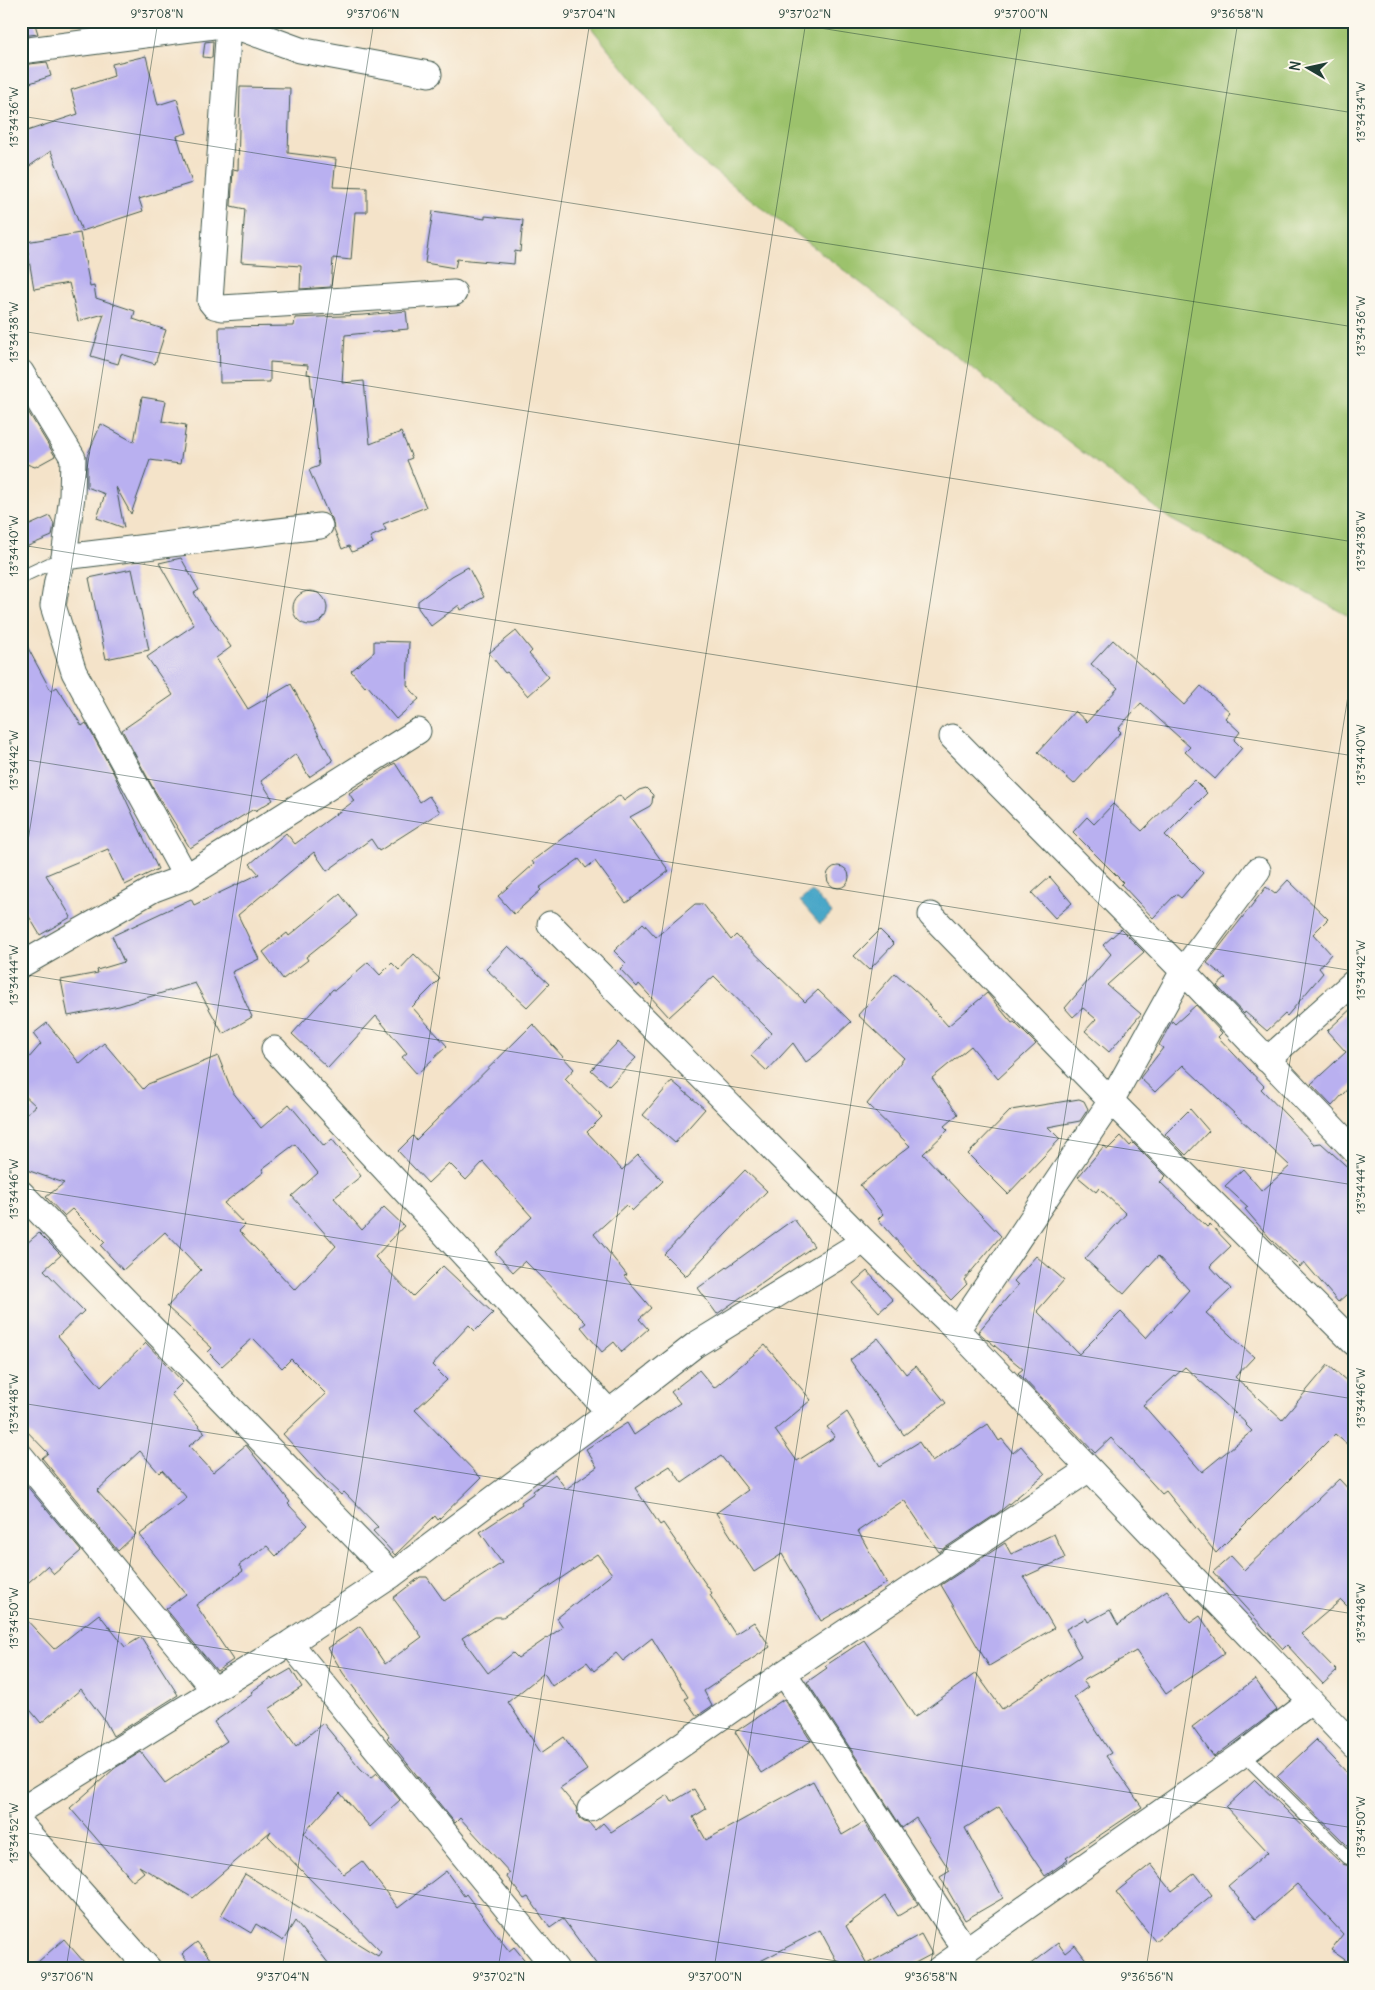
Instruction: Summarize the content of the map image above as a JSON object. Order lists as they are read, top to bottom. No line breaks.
{"north":"left","coordinates":["9°37'08\"N","9°37'06\"N","9°37'04\"N","9°37'02\"N","9°37'00\"N","9°36'58\"N","13°34'34\"W","13°34'36\"W","13°34'38\"W","13°34'40\"W","13°34'42\"W","13°34'44\"W","13°34'46\"W","13°34'48\"W","13°34'50\"W","13°34'52\"W","9°36'56\"N"]}
